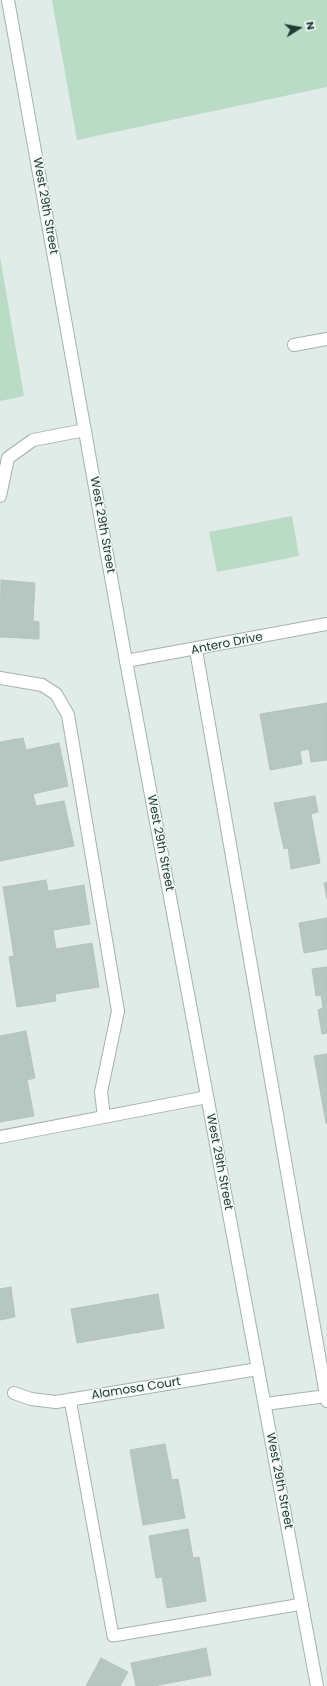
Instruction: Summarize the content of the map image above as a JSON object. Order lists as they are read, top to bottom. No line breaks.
{"streets":{"street":["West 29th Street","Antero Drive","Alamosa Court"]},"crossings":[["West 29th Street","Antero Drive"],["West 29th Street","Alamosa Court"]],"north":"right"}
